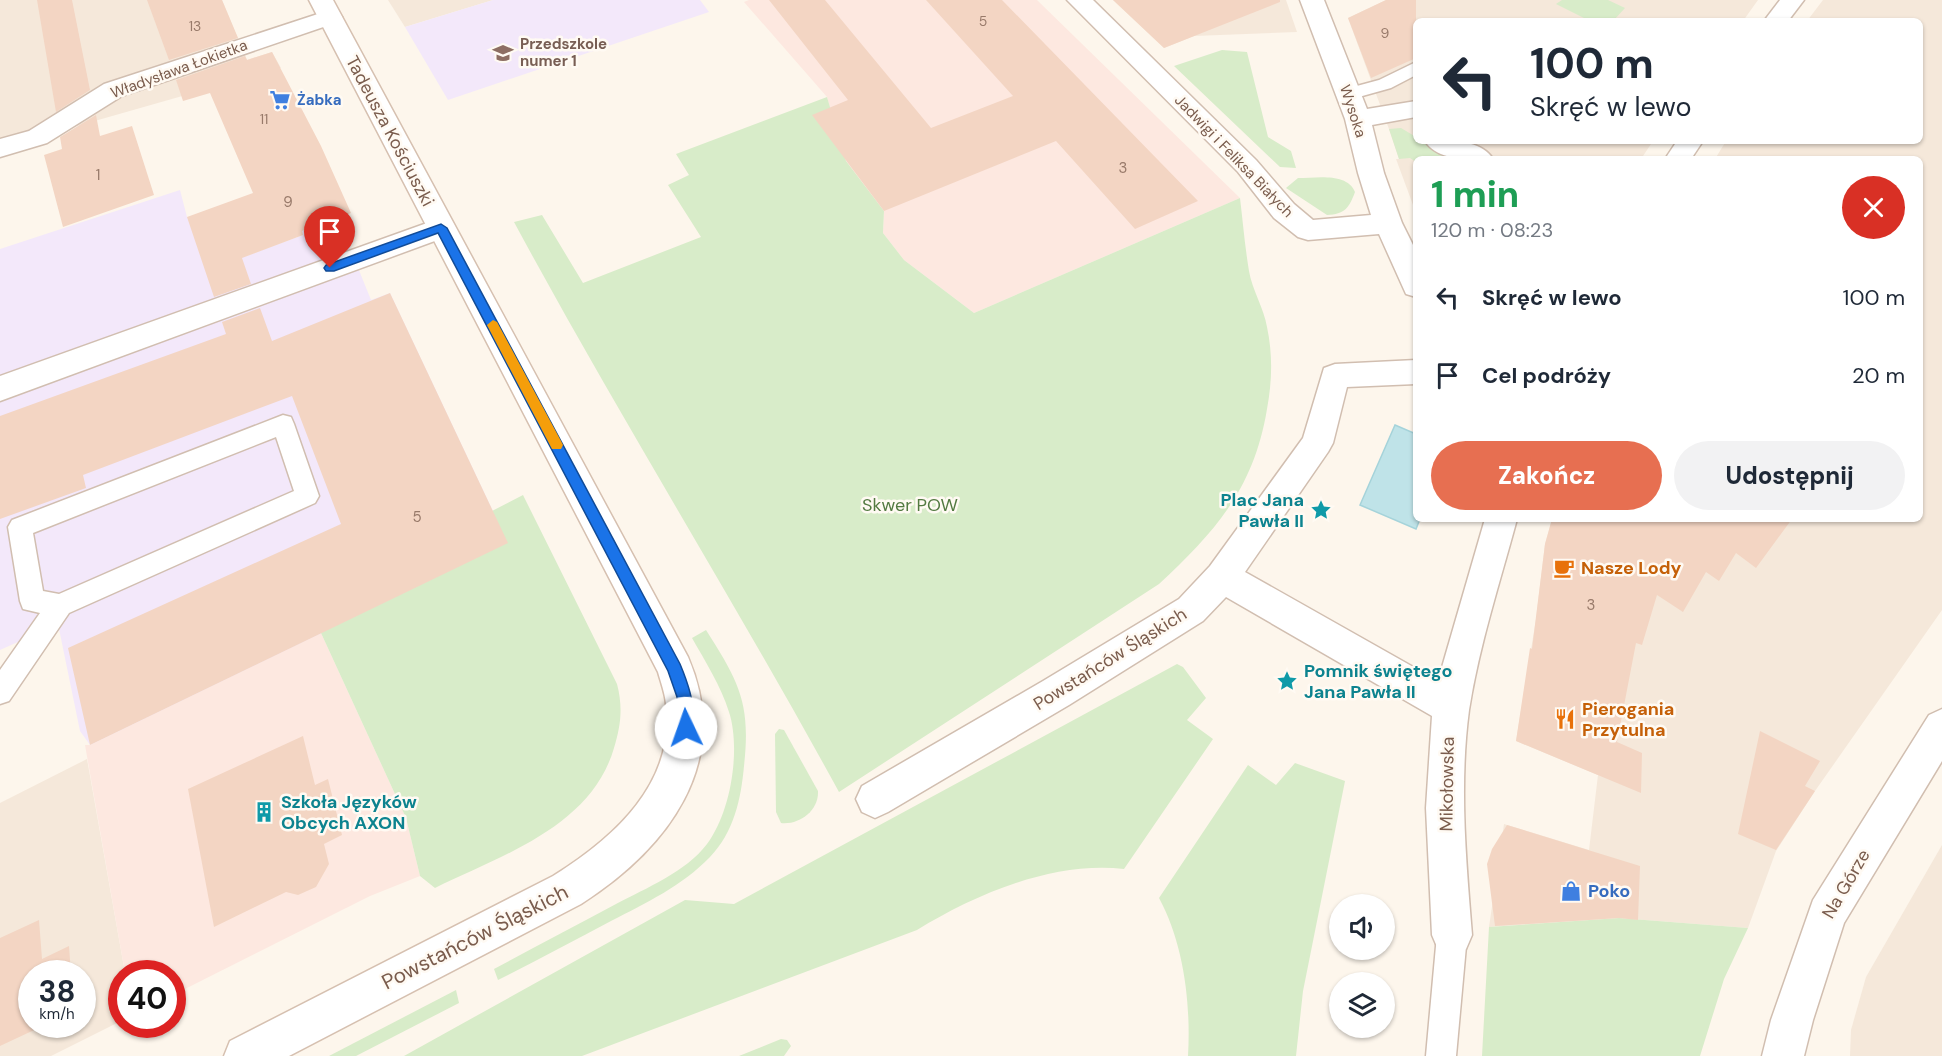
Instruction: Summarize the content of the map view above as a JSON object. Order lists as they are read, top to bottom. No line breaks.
{"streets":{"street":["Władysława Łokietka","Wysoka","Tadeusza Kościuszki","Jadwigi i Feliksa Białych","Powstańców Śląskich","Mikołowska","Na Górze"]},"crossings":[["Władysława Łokietka","Tadeusza Kościuszki"],["Wysoka","Jadwigi i Feliksa Białych"],["Tadeusza Kościuszki","Powstańców Śląskich"]],"parks":["Skwer POW"],"places":{"school or university":["Przedszkole numer 1"],"supermarket":["Żabka"],"place":["Plac Jana Pawła II","Pomnik świętego Jana Pawła II"],"cafe":["Nasze Lody"],"restaurant":["Pierogania Przytulna"],"building":["Szkoła Języków Obcych AXON"],"shop":["Poko"]},"house_numbers":["5","13","9","11","3","1","9","5","3"],"page":{"turn":["100 m","Skręć w lewo"],"heading":["1 min","120 m · 08:23"],"list":[{"name":"Skręć w lewo","value":"100 m"},{"name":"Cel podróży","value":"20 m"}],"buttons":["Zakończ","Udostępnij"],"speed":"38 km/h","limit":"40"}}
